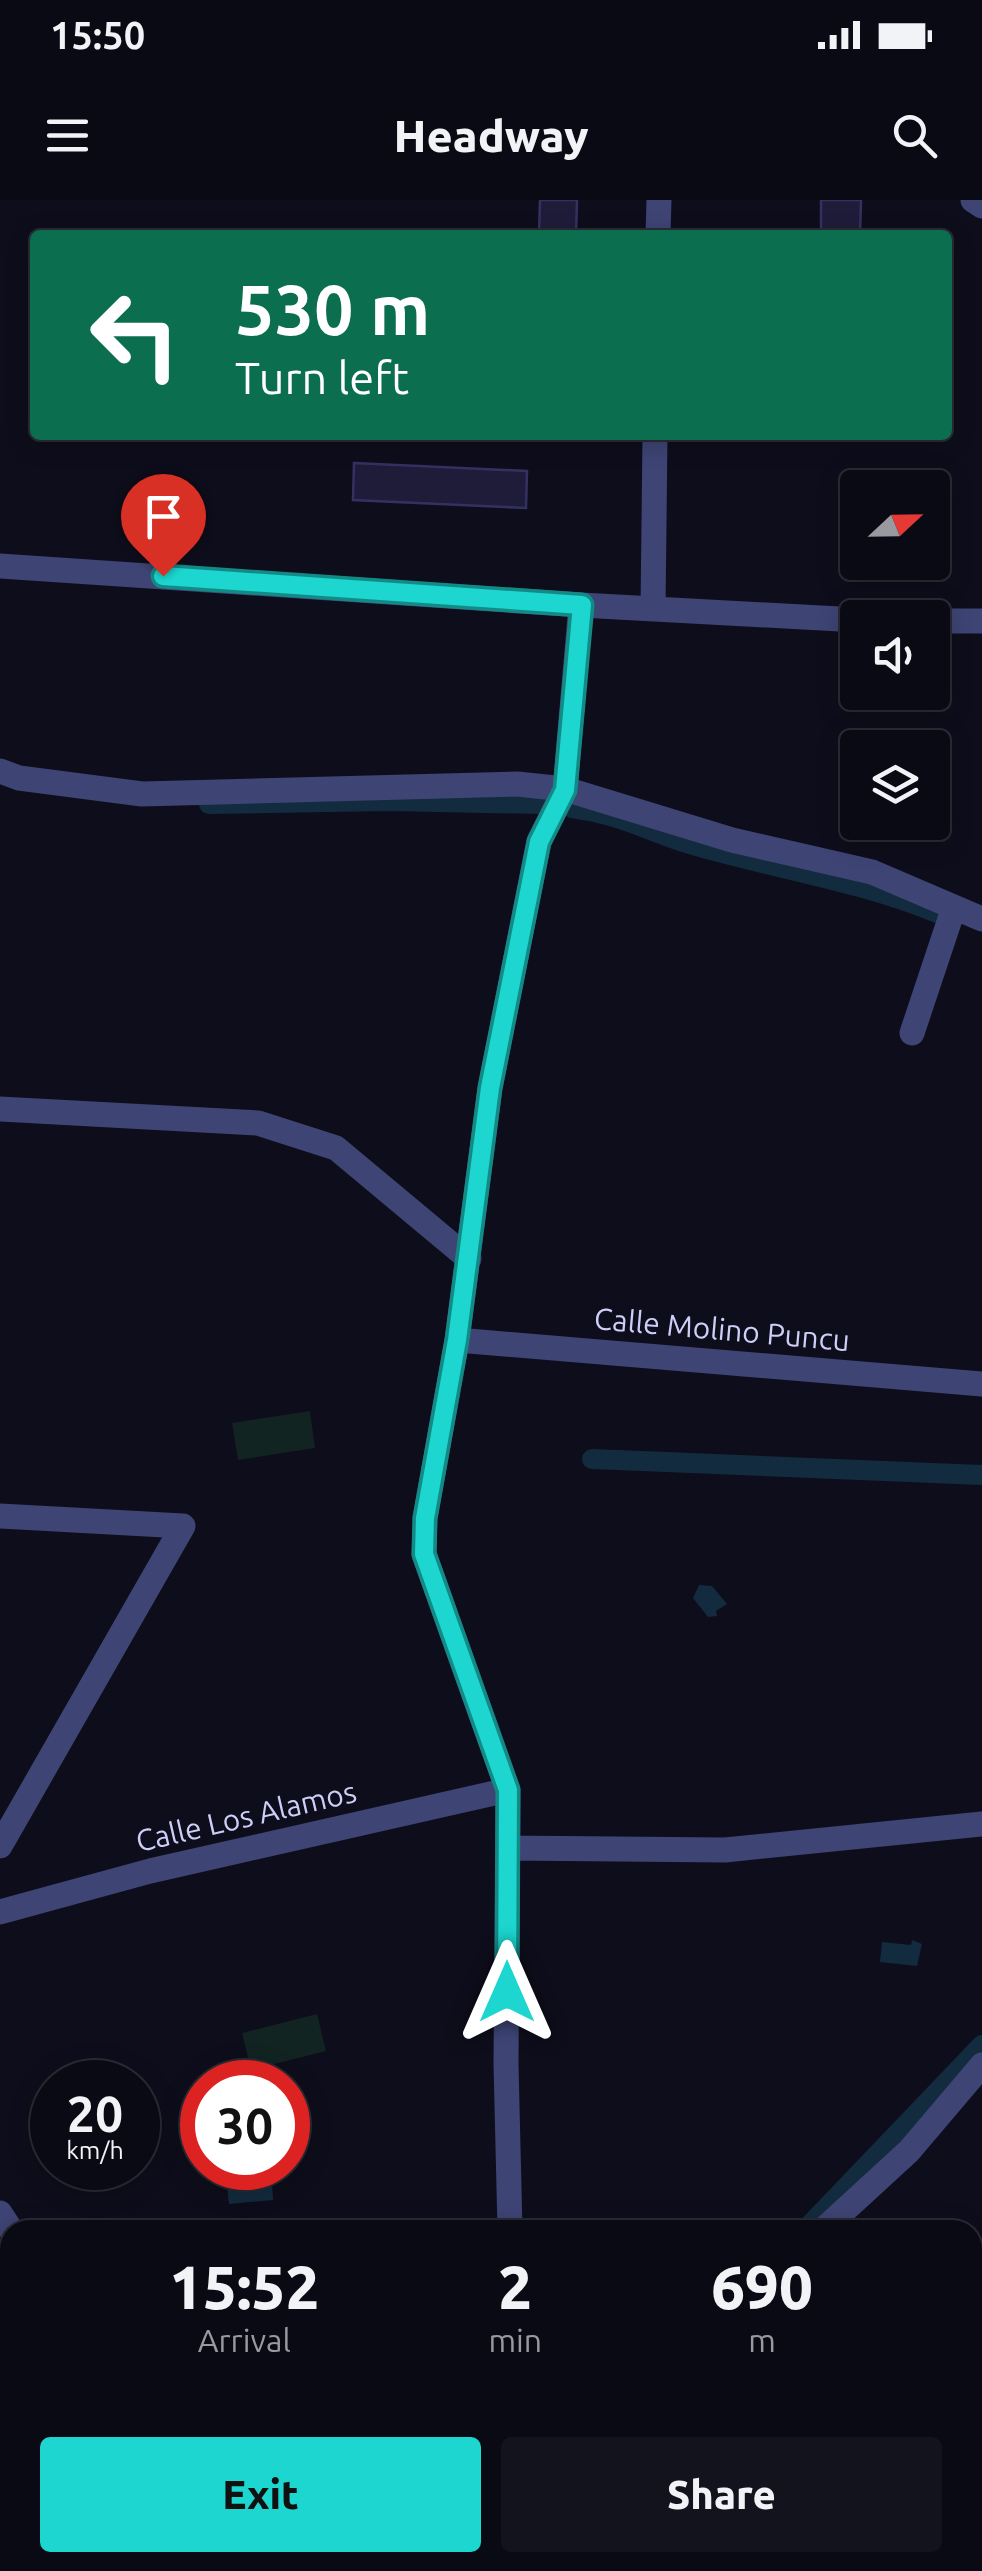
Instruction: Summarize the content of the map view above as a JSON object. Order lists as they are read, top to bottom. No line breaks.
{"streets":{"street":["Calle Molino Puncu","Calle Los Alamos"]},"north":"right","page":{"status":"15:50","header":"Headway","turn":["530 m","Turn left"],"speed":"20 km/h","limit":"30","eta":["15:52","Arrival","2","min","690","m"],"buttons":["Exit","Share"]}}
